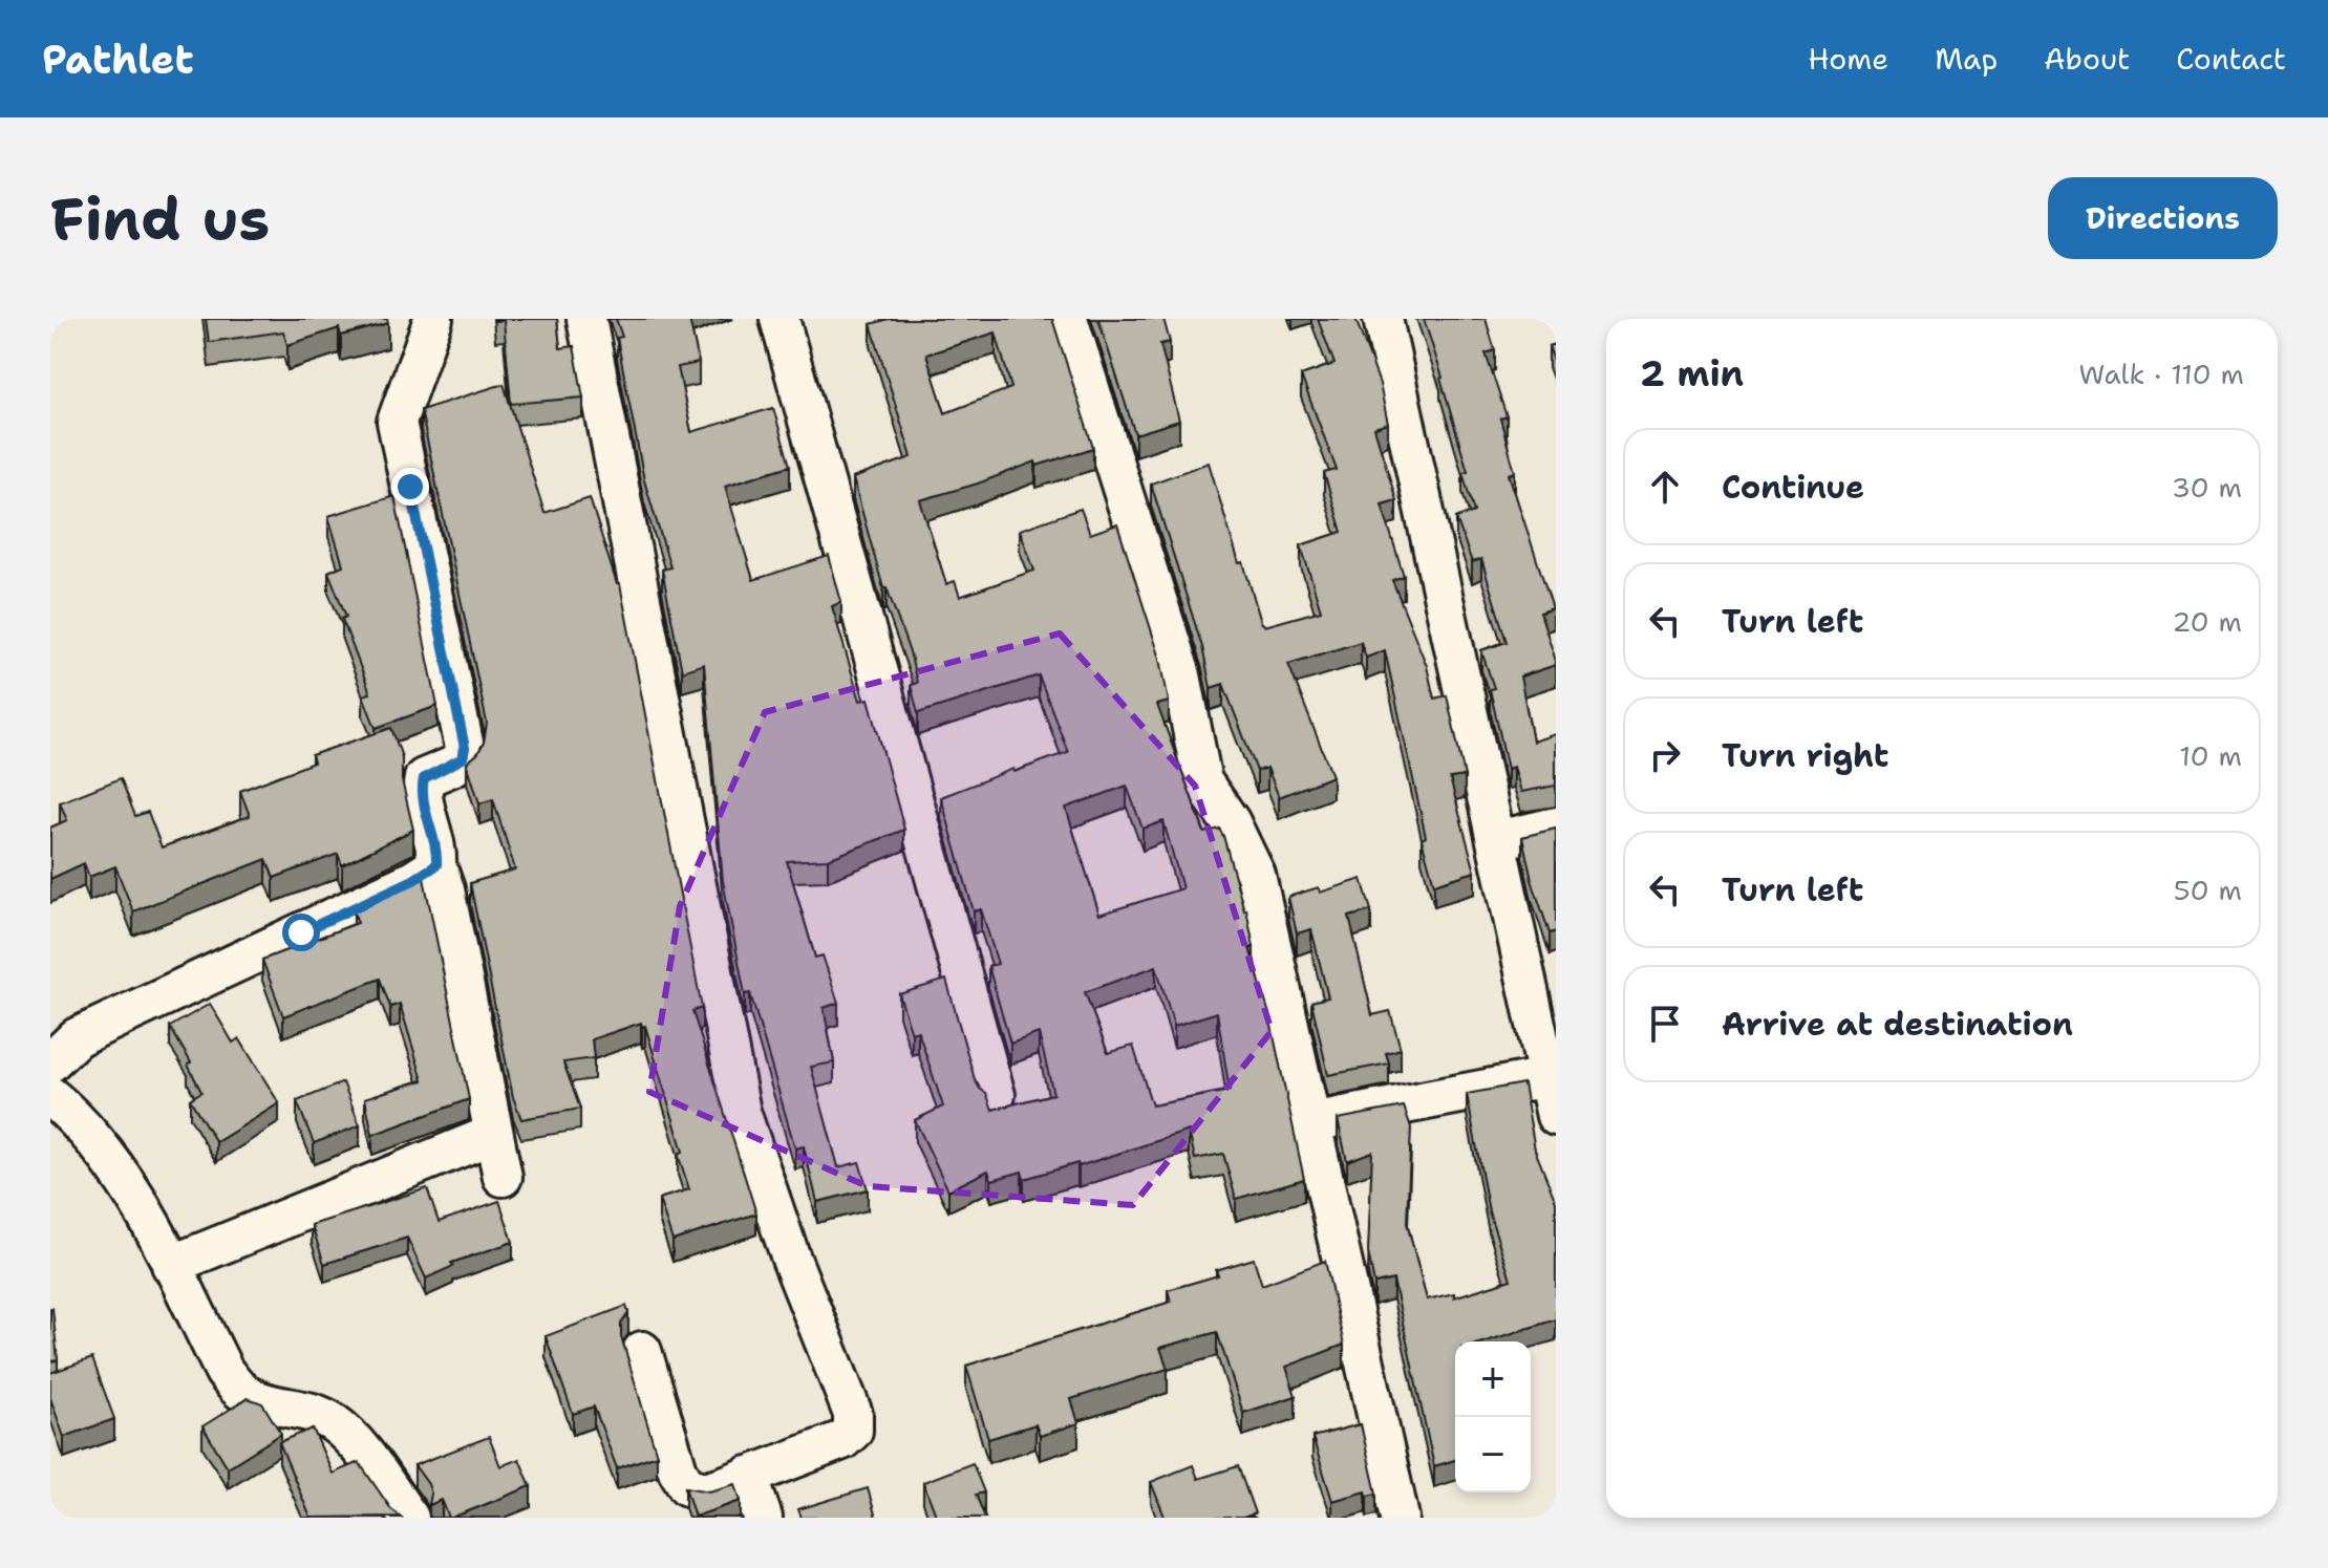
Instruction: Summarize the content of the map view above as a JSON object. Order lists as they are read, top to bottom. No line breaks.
{"page":{"header":"Pathlet","nav":["Home","Map","About","Contact"],"buttons":"Directions","title":"Find us","heading":["2 min","Walk · 110 m"],"list":[["Continue","30 m"],["Turn left","20 m"],["Turn right","10 m"],["Turn left","50 m"],"Arrive at destination"],"map_buttons":["+","−"]}}
